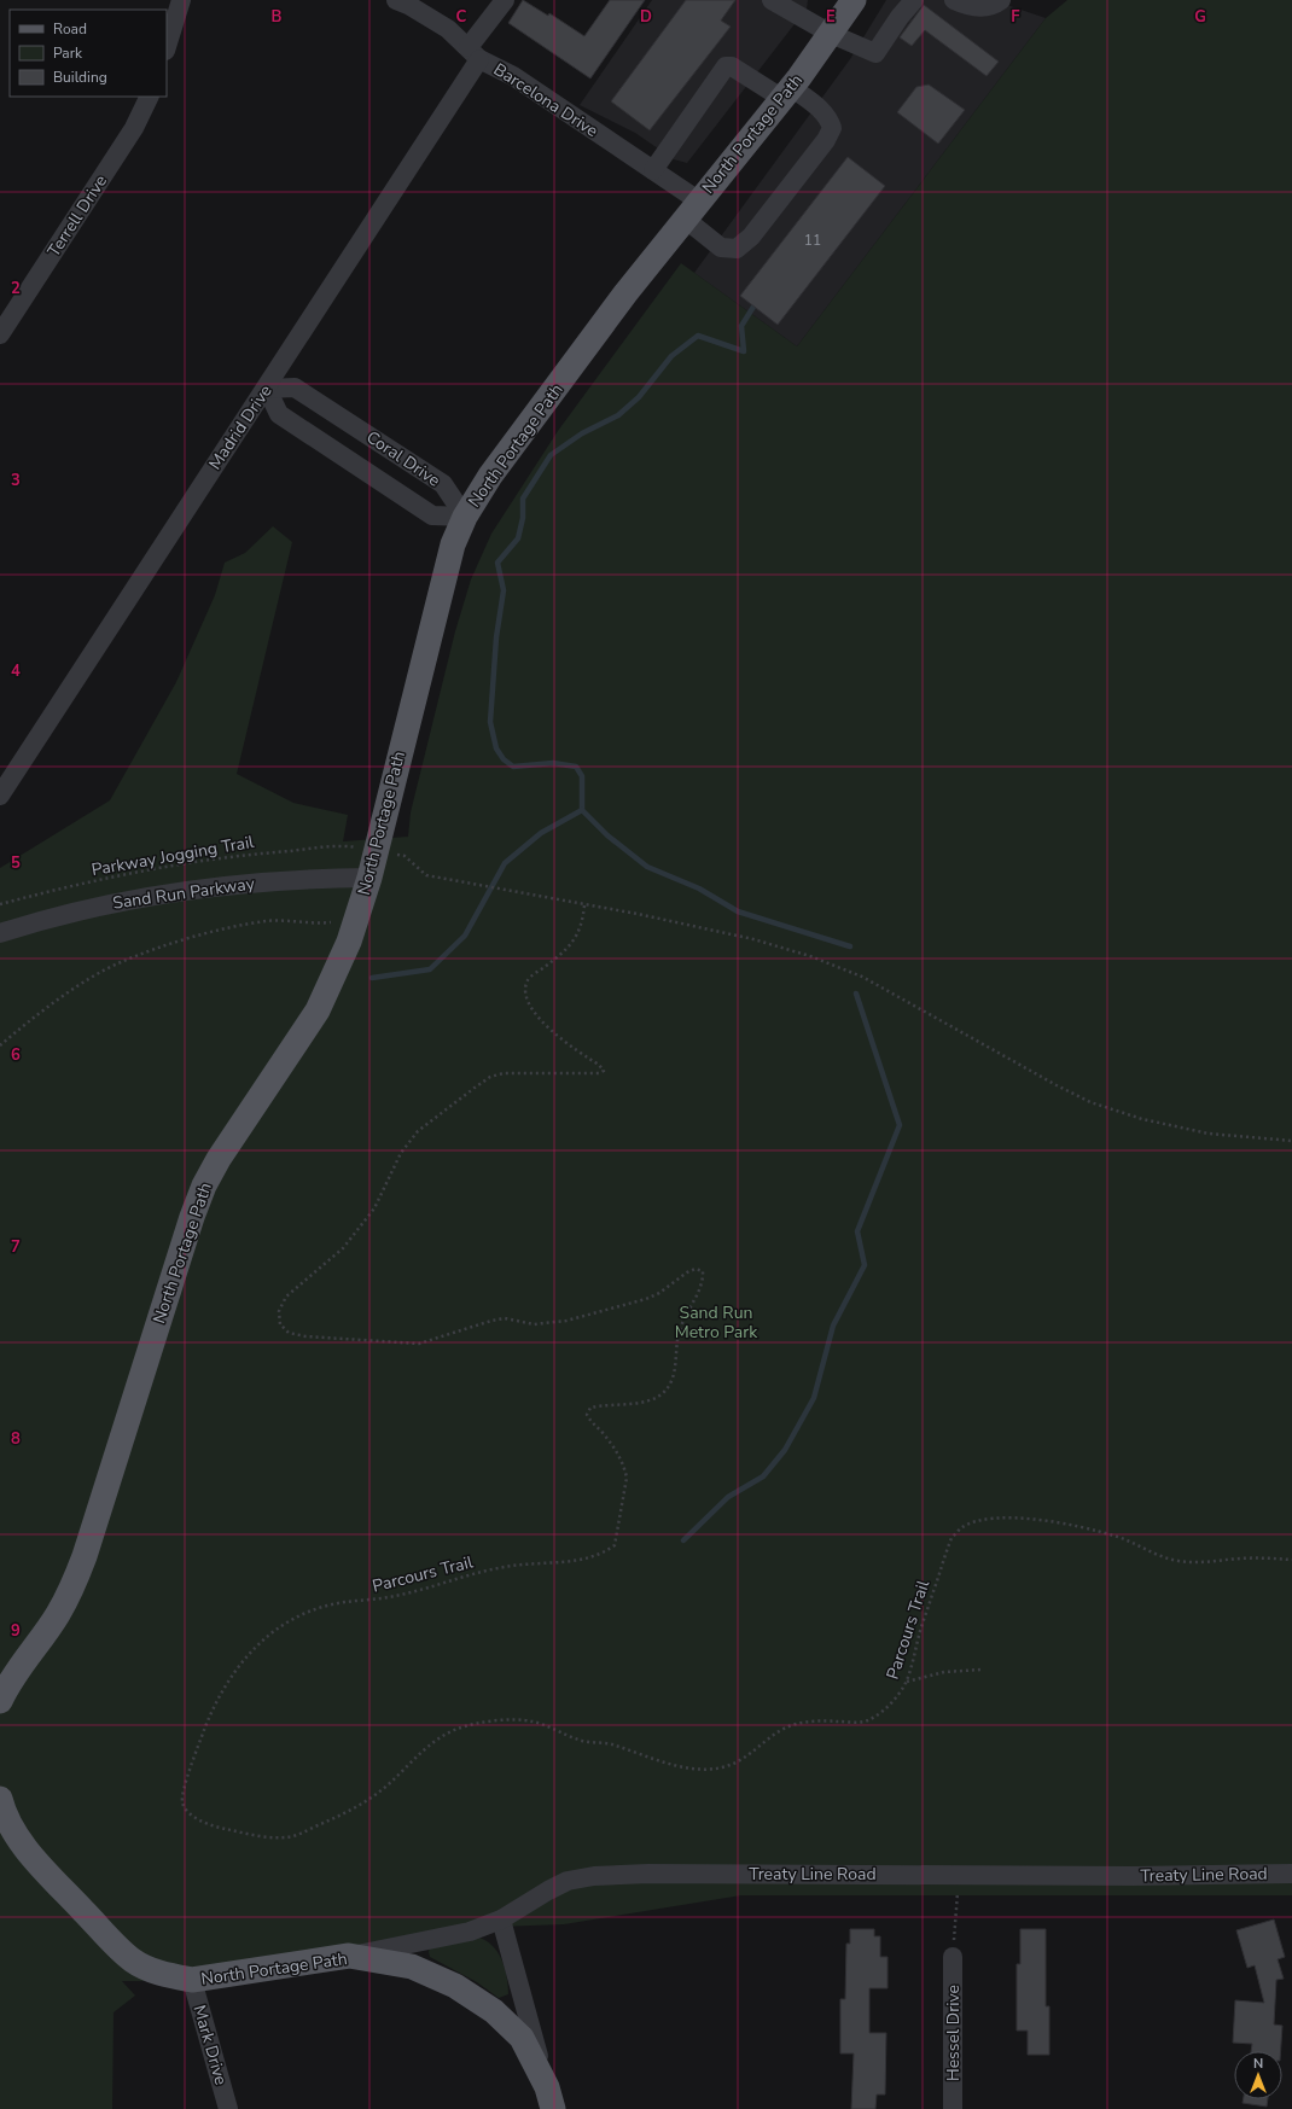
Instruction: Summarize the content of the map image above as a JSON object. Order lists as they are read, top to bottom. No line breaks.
{"streets":{"main road":["North Portage Path"],"street":["Barcelona Drive","Terrell Drive","Madrid Drive","Coral Drive","Sand Run Parkway","Treaty Line Road","Hessel Drive","Mark Drive"],"path":["Parkway Jogging Trail","Parcours Trail"]},"crossings":[["Barcelona Drive","North Portage Path"],["Barcelona Drive","Madrid Drive"],["North Portage Path","Coral Drive"],["North Portage Path","Sand Run Parkway"],["North Portage Path","Treaty Line Road"],["North Portage Path","Mark Drive"],["Madrid Drive","Coral Drive"]],"parks":["Sand Run Metro Park"],"house_numbers":["11"],"legend":["Road","Park","Building"],"north":"top","grid":{"columns":["B","C","D","E","F","G"],"rows":["2","3","4","5","6","7","8","9"]}}
